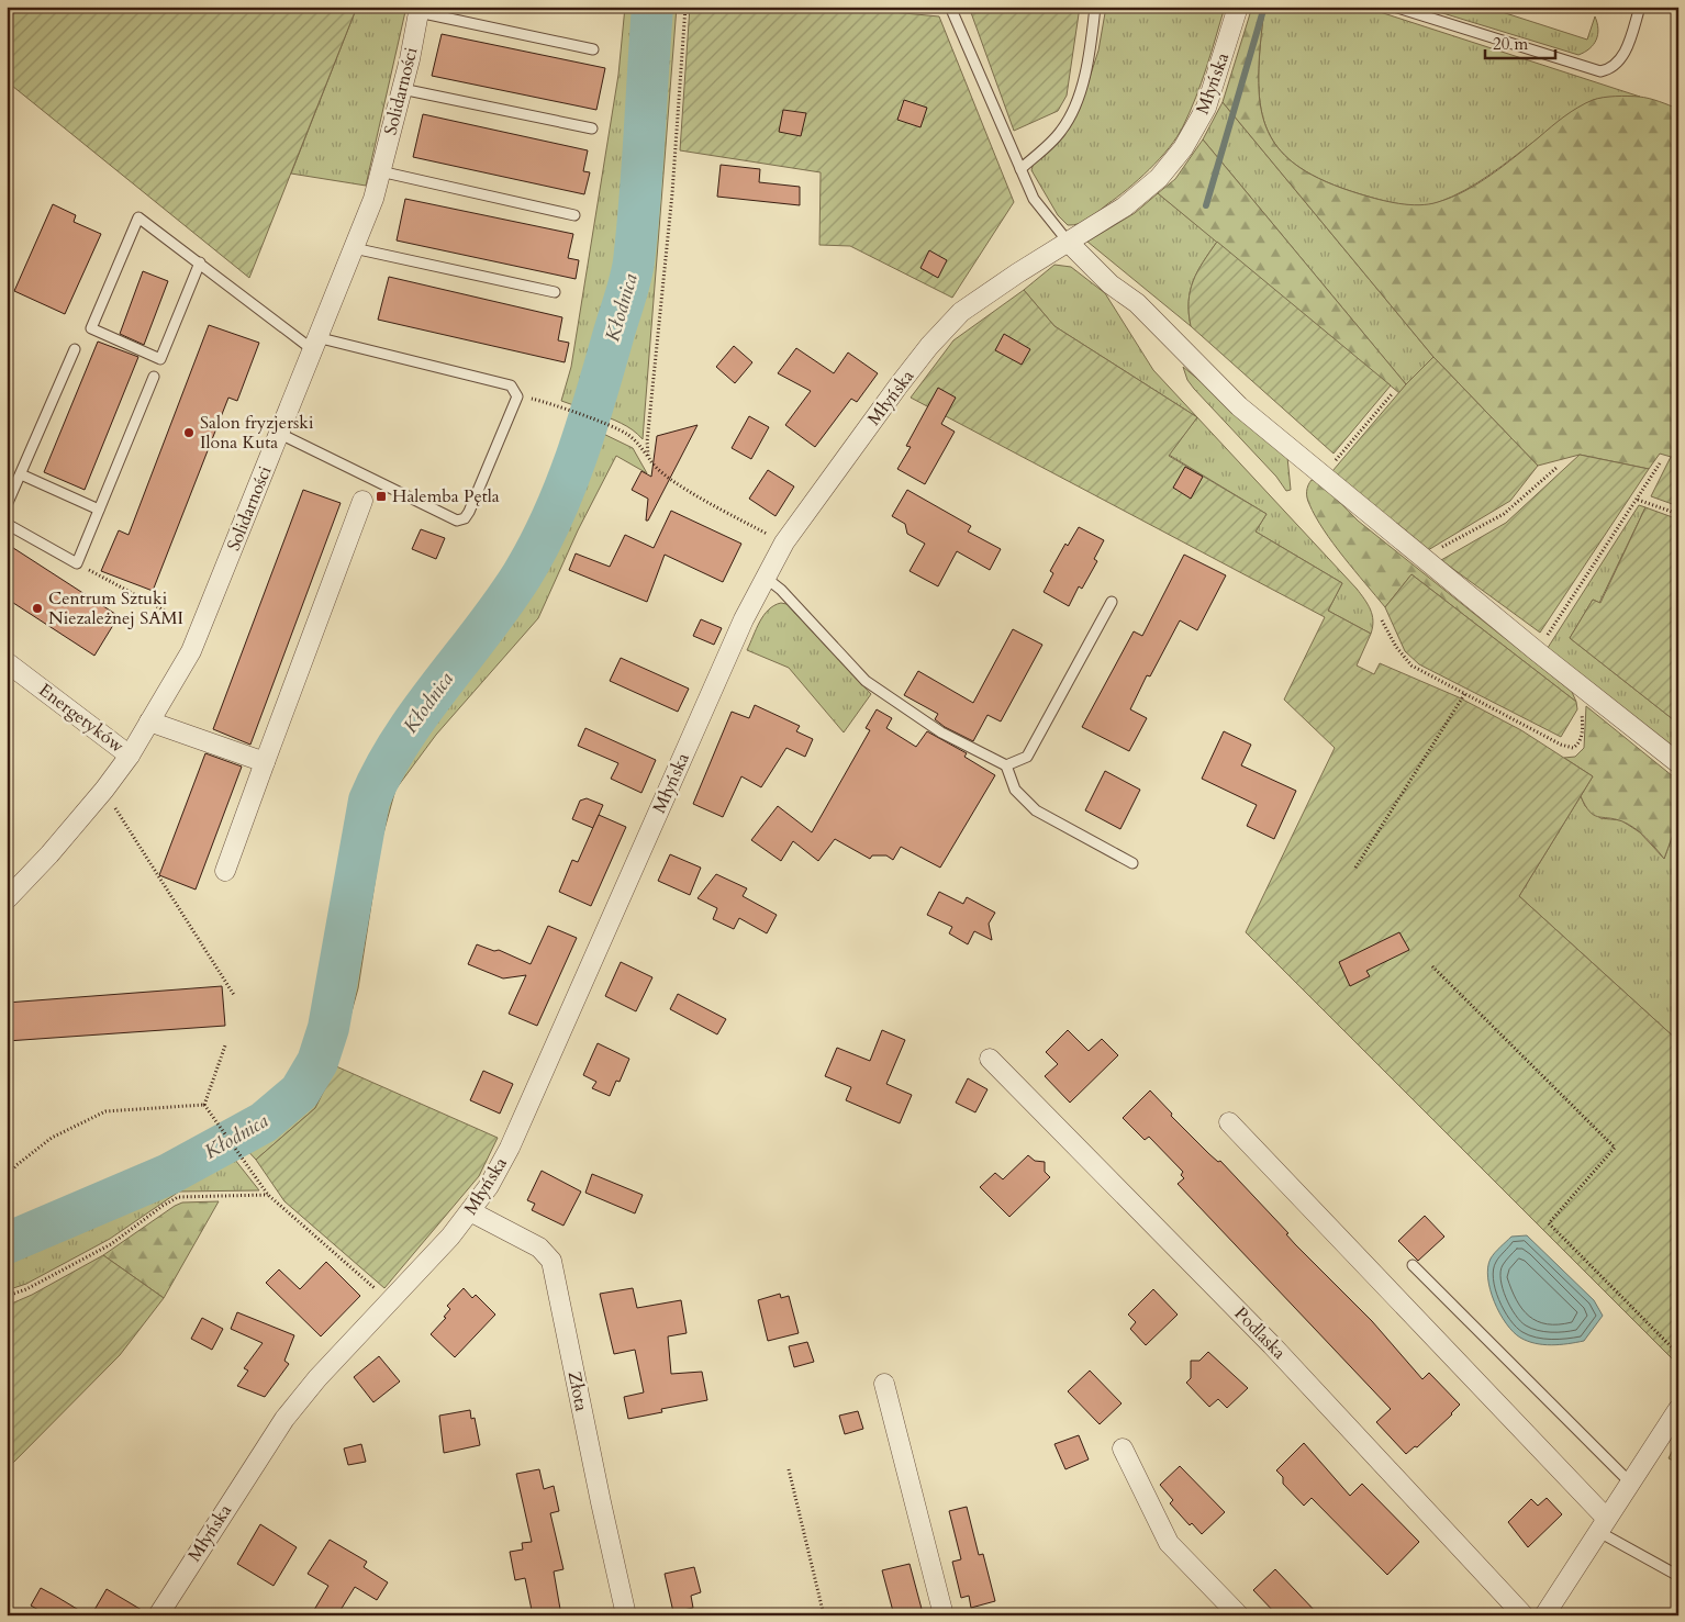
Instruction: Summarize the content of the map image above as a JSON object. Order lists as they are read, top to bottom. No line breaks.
{"streets":{"street":["Młyńska","Solidarności","Energetyków","Podlaska","Złota"]},"crossings":[["Młyńska","Złota"],["Solidarności","Energetyków"]],"water":["Kłodnica"],"places":{"other":["Salon fryzjerski Ilona Kuta","Centrum Sztuki Niezależnej SAMI"],"transit":["Halemba Pętla"]},"scale_bar":"20 m"}
